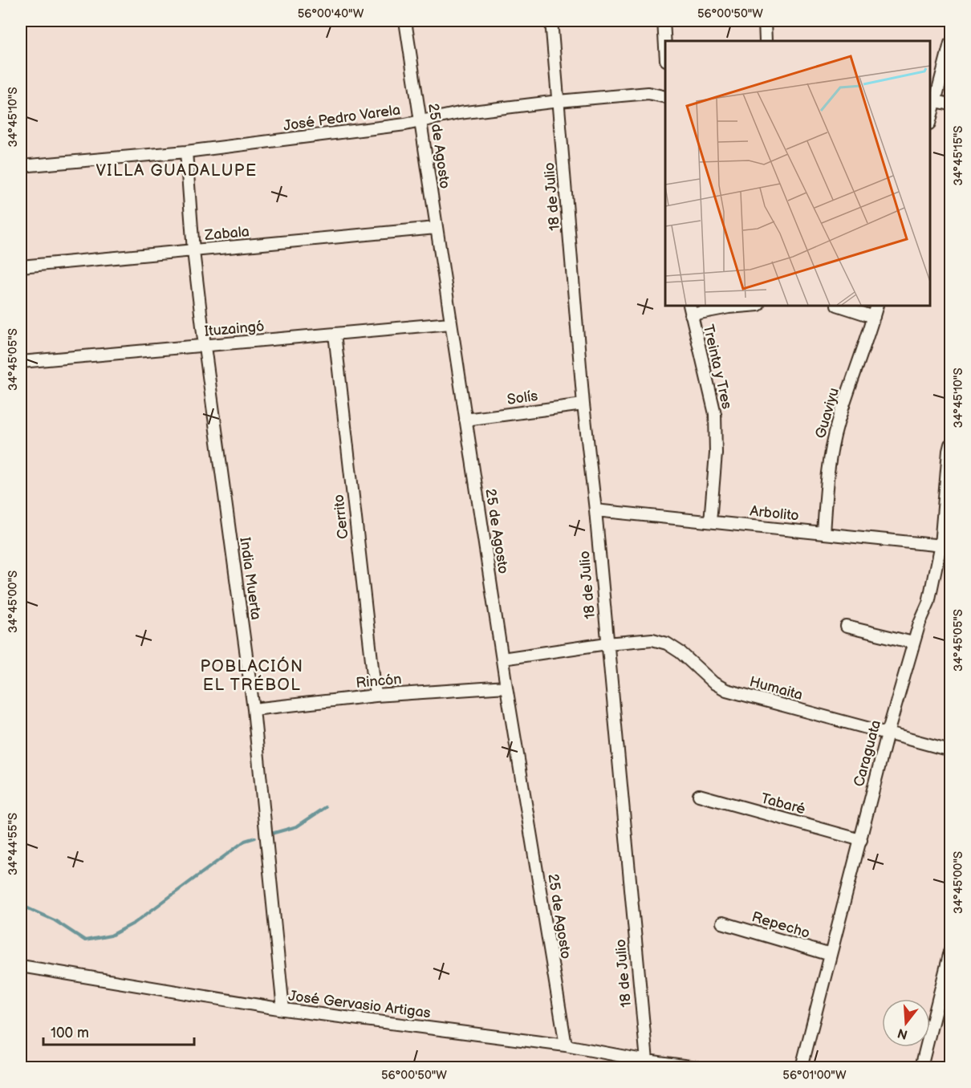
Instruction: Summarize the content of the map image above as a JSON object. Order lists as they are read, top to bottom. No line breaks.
{"streets":{"street":["José Pedro Varela","25 de Agosto","18 de Julio","Zabala","Ituzaingó","Treinta y Tres","Solís","Guaviyu","Arbolito","Cerrito","India Muerta","Rincón","Humaita","Caraguata","Tabaré","Repecho","José Gervasio Artigas"]},"crossings":[["José Pedro Varela","25 de Agosto"],["José Pedro Varela","18 de Julio"],["José Pedro Varela","India Muerta"],["25 de Agosto","Zabala"],["25 de Agosto","Ituzaingó"],["25 de Agosto","Solís"],["25 de Agosto","Rincón"],["25 de Agosto","José Gervasio Artigas"],["18 de Julio","Solís"],["18 de Julio","Arbolito"],["18 de Julio","Humaita"],["18 de Julio","José Gervasio Artigas"],["Zabala","India Muerta"],["Ituzaingó","Cerrito"],["Ituzaingó","India Muerta"],["Treinta y Tres","Arbolito"],["Guaviyu","Arbolito"],["Arbolito","Caraguata"],["Cerrito","Rincón"],["India Muerta","Rincón"],["India Muerta","José Gervasio Artigas"],["Humaita","Caraguata"],["Caraguata","Tabaré"],["Caraguata","Repecho"]],"districts":["VILLA GUADALUPE","POBLACIÓN EL TRÉBOL"],"scale_bar":"100 m","north":"bottom","coordinates":["56°00'40\"W","56°00'50\"W","34°45'10\"S","34°45'15\"S","34°45'05\"S","34°45'00\"S","34°44'55\"S","56°01'00\"W"]}
